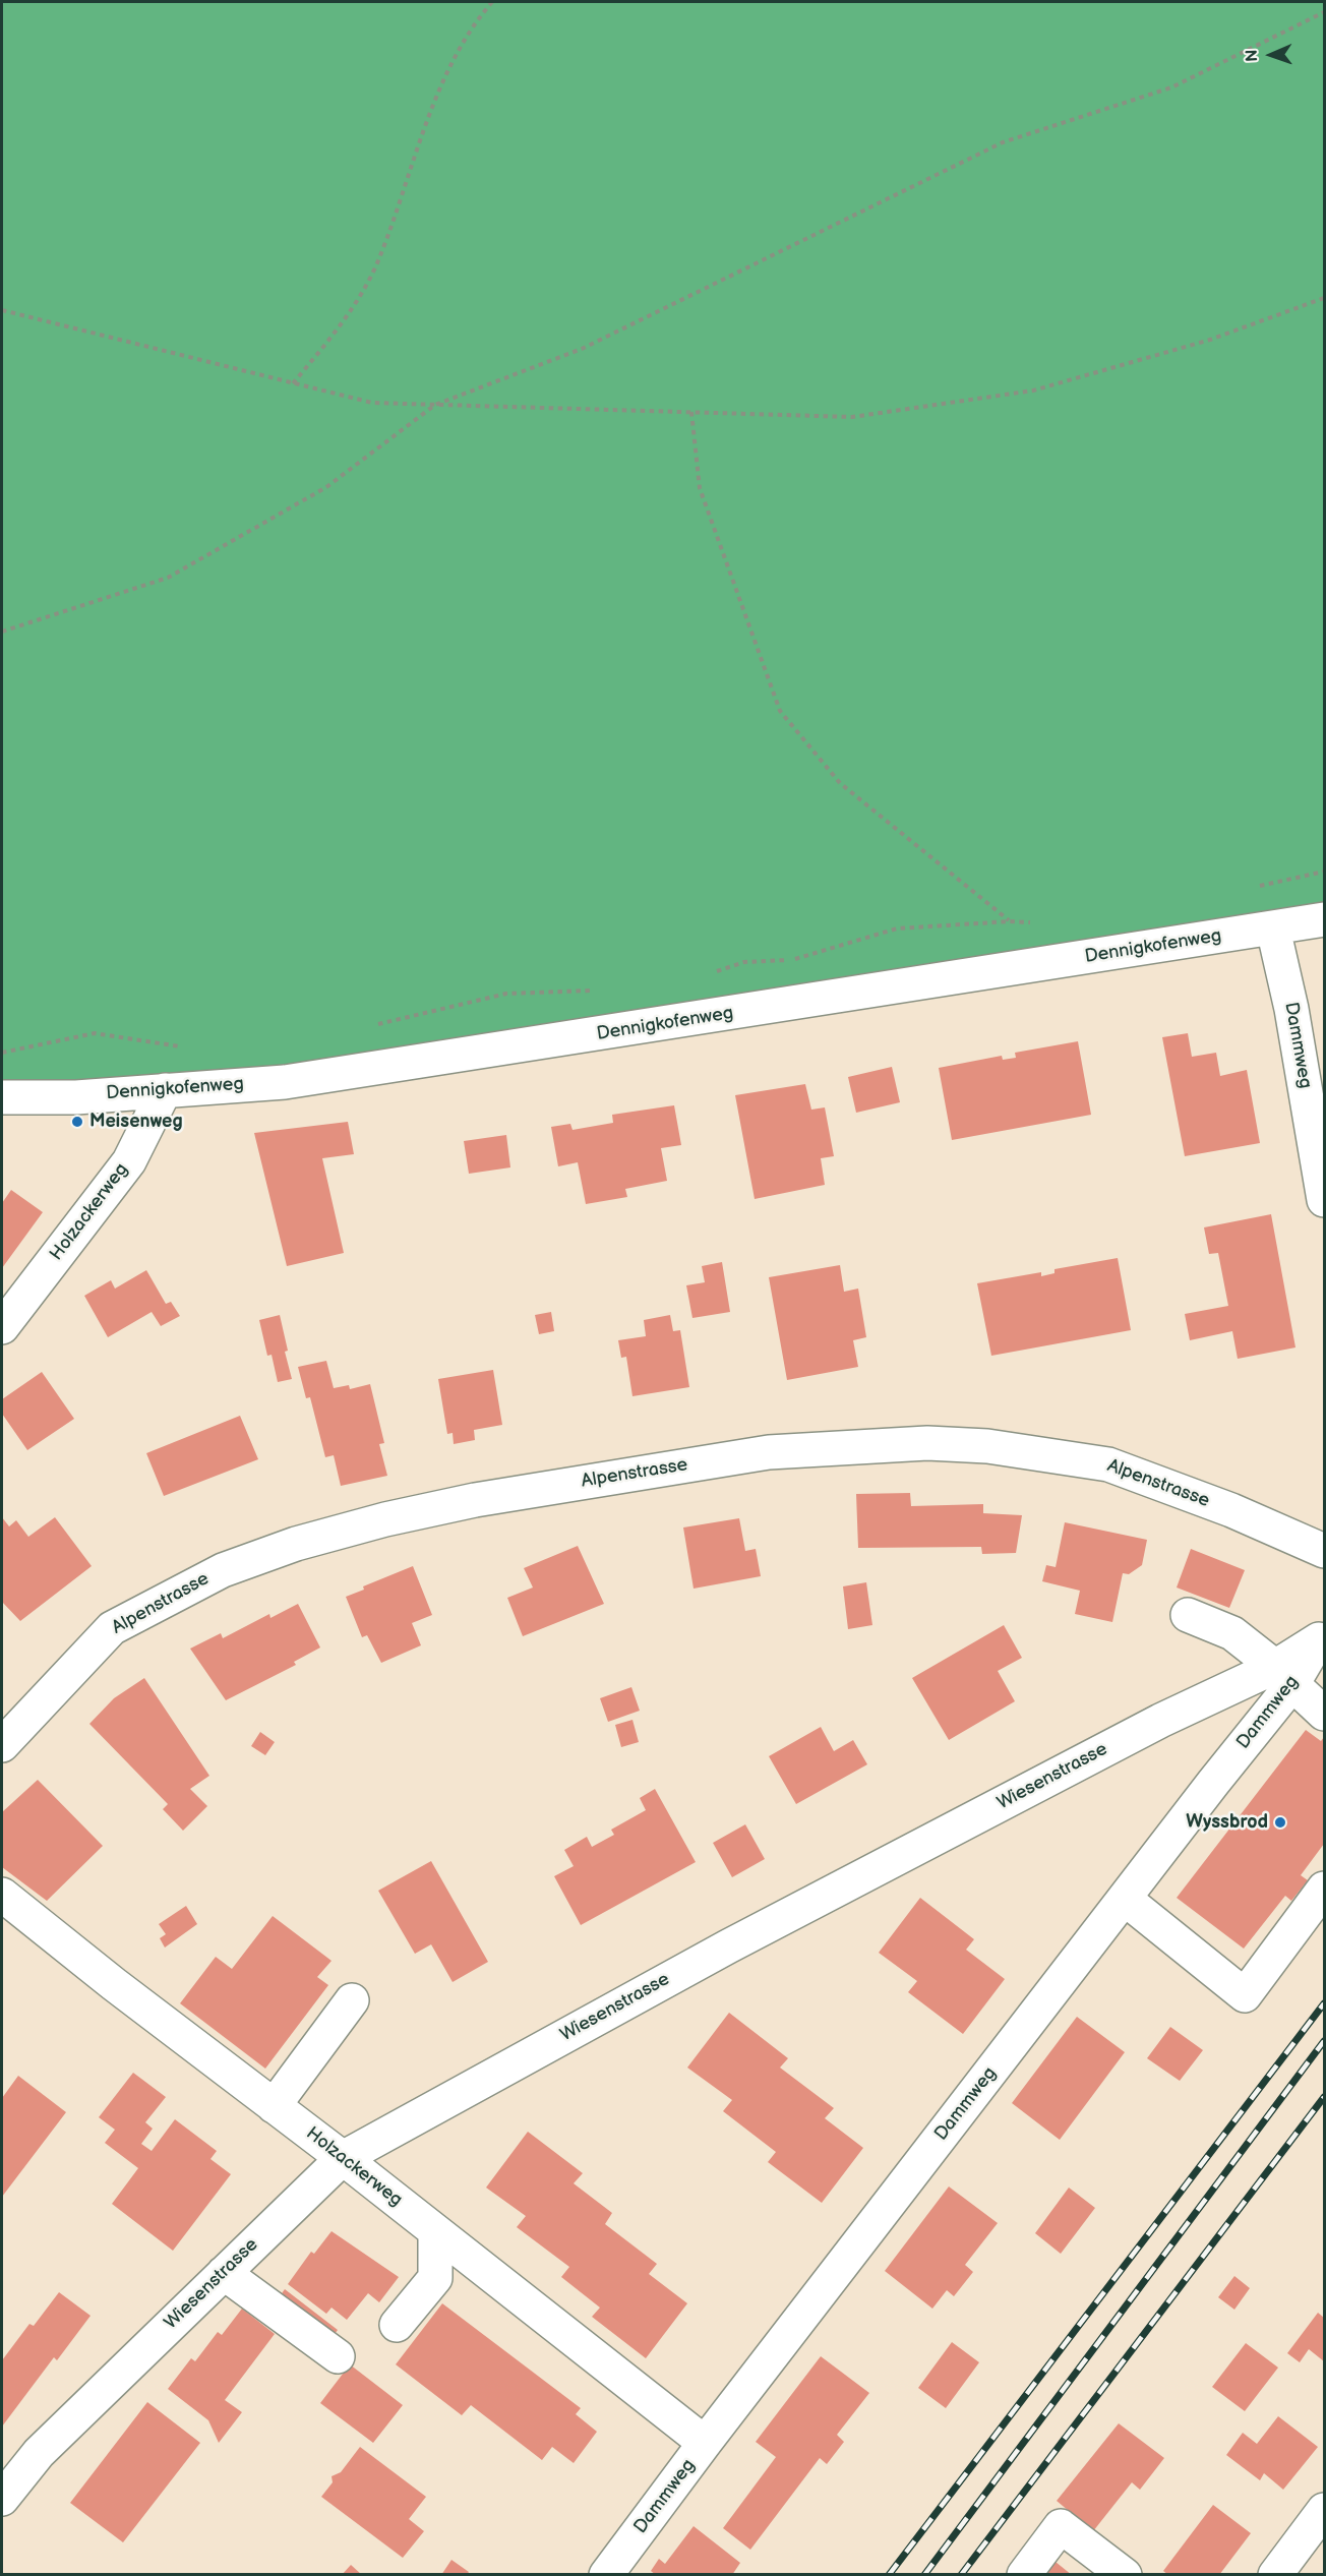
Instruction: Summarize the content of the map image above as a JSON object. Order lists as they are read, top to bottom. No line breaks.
{"streets":{"street":["Dennigkofenweg","Dammweg","Holzackerweg","Alpenstrasse","Wiesenstrasse"]},"crossings":[["Dennigkofenweg","Dammweg"],["Dennigkofenweg","Holzackerweg"],["Dammweg","Holzackerweg"],["Dammweg","Wiesenstrasse"],["Holzackerweg","Wiesenstrasse"]],"places":["Meisenweg","Wyssbrod"],"north":"left"}
